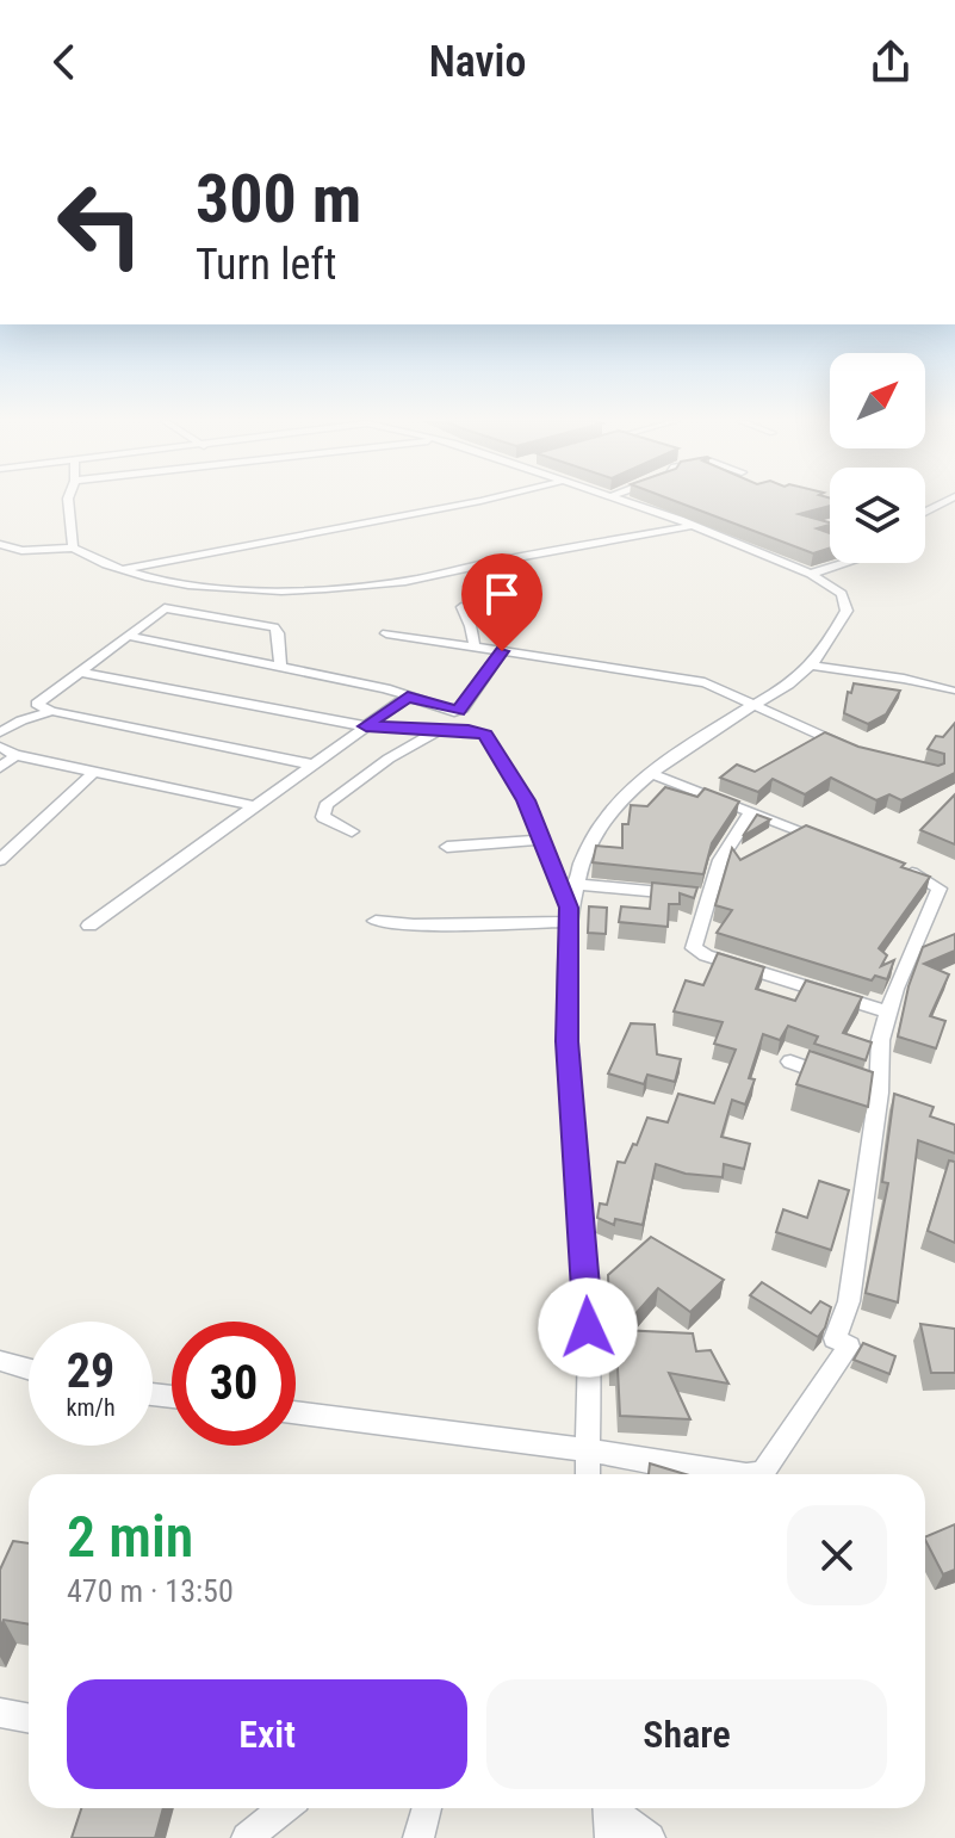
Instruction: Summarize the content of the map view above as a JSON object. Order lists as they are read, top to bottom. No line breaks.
{"north":"top right","page":{"header":"Navio","turn":["300 m","Turn left"],"speed":"29 km/h","limit":"30","heading":["2 min","470 m · 13:50"],"buttons":["Exit","Share"]}}
